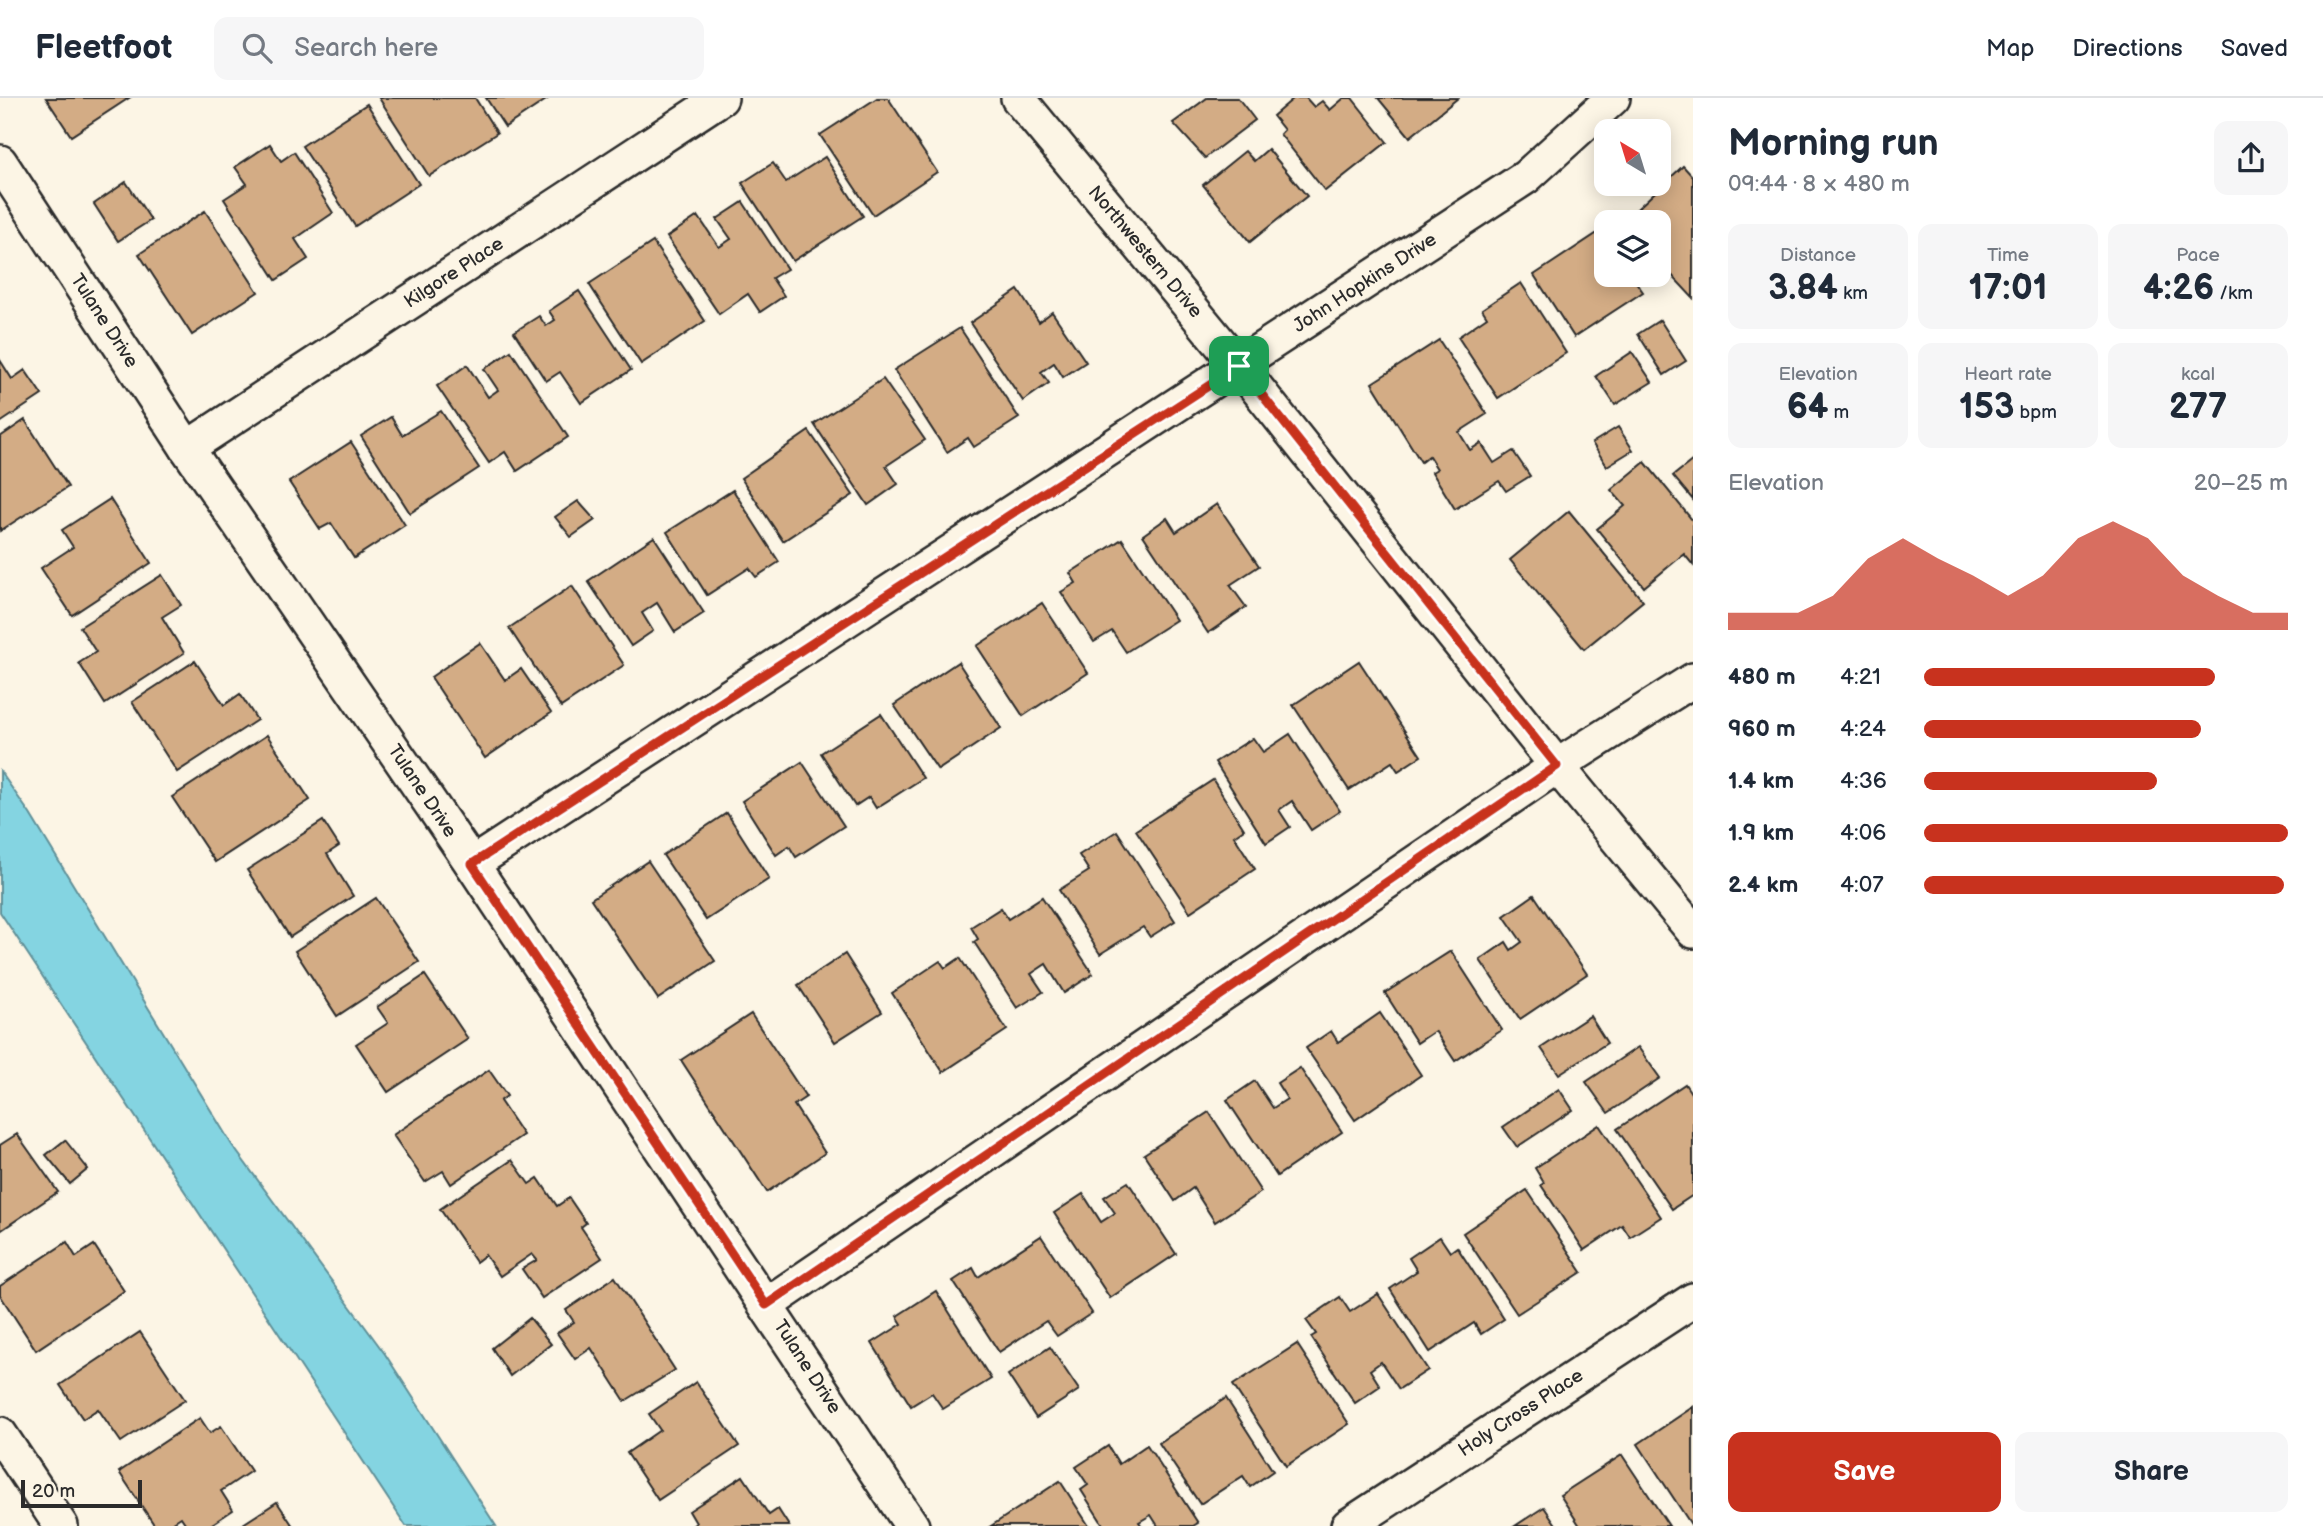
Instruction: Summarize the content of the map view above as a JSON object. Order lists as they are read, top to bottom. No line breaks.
{"streets":{"street":["Northwestern Drive","Kilgore Place","John Hopkins Drive","Tulane Drive","Holy Cross Place"]},"crossings":[["Northwestern Drive","John Hopkins Drive"],["Kilgore Place","Tulane Drive"],["John Hopkins Drive","Tulane Drive"]],"scale_bar":"20 m","north":"top left","page":{"header":"Fleetfoot","search":"Search here","nav":["Map","Directions","Saved"],"heading":["Morning run","09:44 · 8 × 480 m"],"stats":[["Distance","3.84 km"],["Time","17:01"],["Pace","4:26 /km"],["Elevation","64 m"],["Heart rate","153 bpm"],["kcal","277"]],"chart":["Elevation","20–25 m"],"list":[{"name":"480 m","note":"4:21"},{"name":"960 m","note":"4:24"},{"name":"1.4 km","note":"4:36"},{"name":"1.9 km","note":"4:06"},{"name":"2.4 km","note":"4:07"}],"buttons":["Save","Share"],"scale":"20 m"}}
